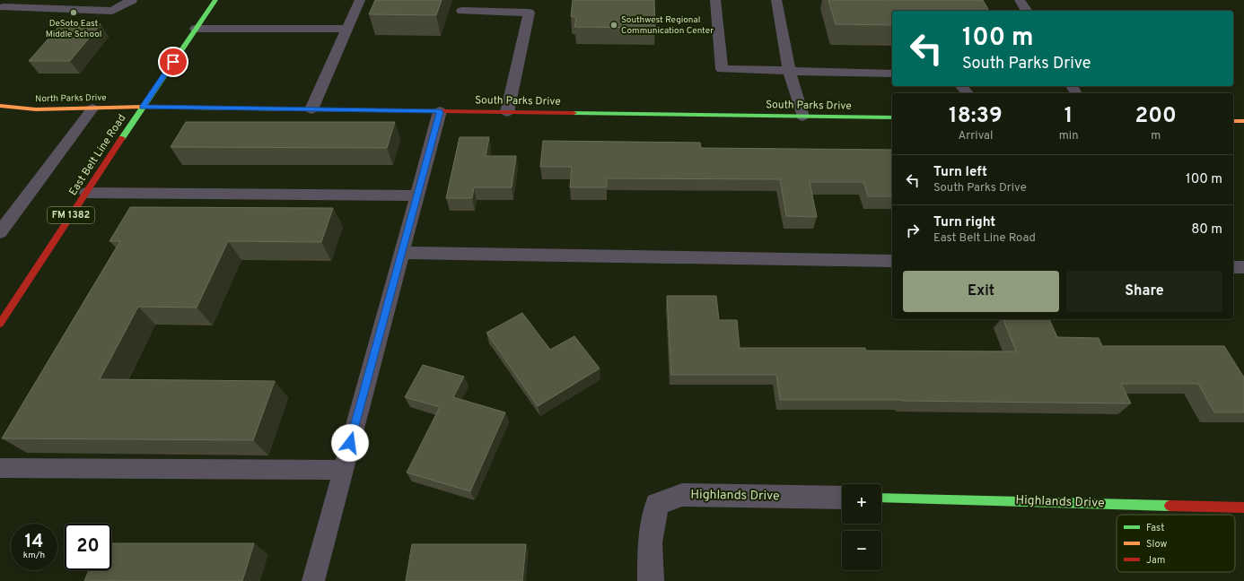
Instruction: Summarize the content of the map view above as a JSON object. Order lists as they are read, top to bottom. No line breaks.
{"streets":{"street":["North Parks Drive","South Parks Drive","East Belt Line Road","FM 1382","Highlands Drive"]},"crossings":[["North Parks Drive","South Parks Drive"],["North Parks Drive","East Belt Line Road"],["South Parks Drive","East Belt Line Road"]],"places":["DeSoto East Middle School","Southwest Regional Communication Center"],"legend":["Fast","Slow","Jam"],"page":{"turn":["100 m","South Parks Drive"],"eta":["18:39","Arrival","1","min","200","m"],"list":[{"name":"Turn left","note":"South Parks Drive","value":"100 m"},{"name":"Turn right","note":"East Belt Line Road","value":"80 m"}],"buttons":["Exit","Share"],"map_buttons":["+","−"],"speed":"14 km/h","limit":"20"}}
